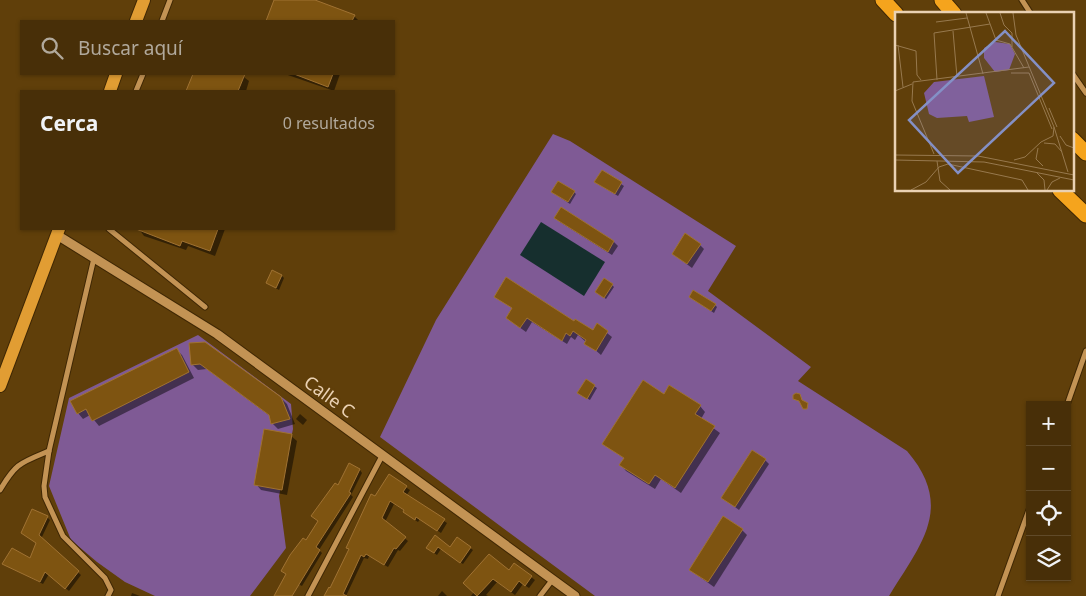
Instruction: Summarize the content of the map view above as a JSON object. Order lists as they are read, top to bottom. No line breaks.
{"streets":{"street":["Calle C"]},"page":{"search":"Buscar aquí","heading":["Cerca","0 resultados"],"map_buttons":["+","−"]}}
